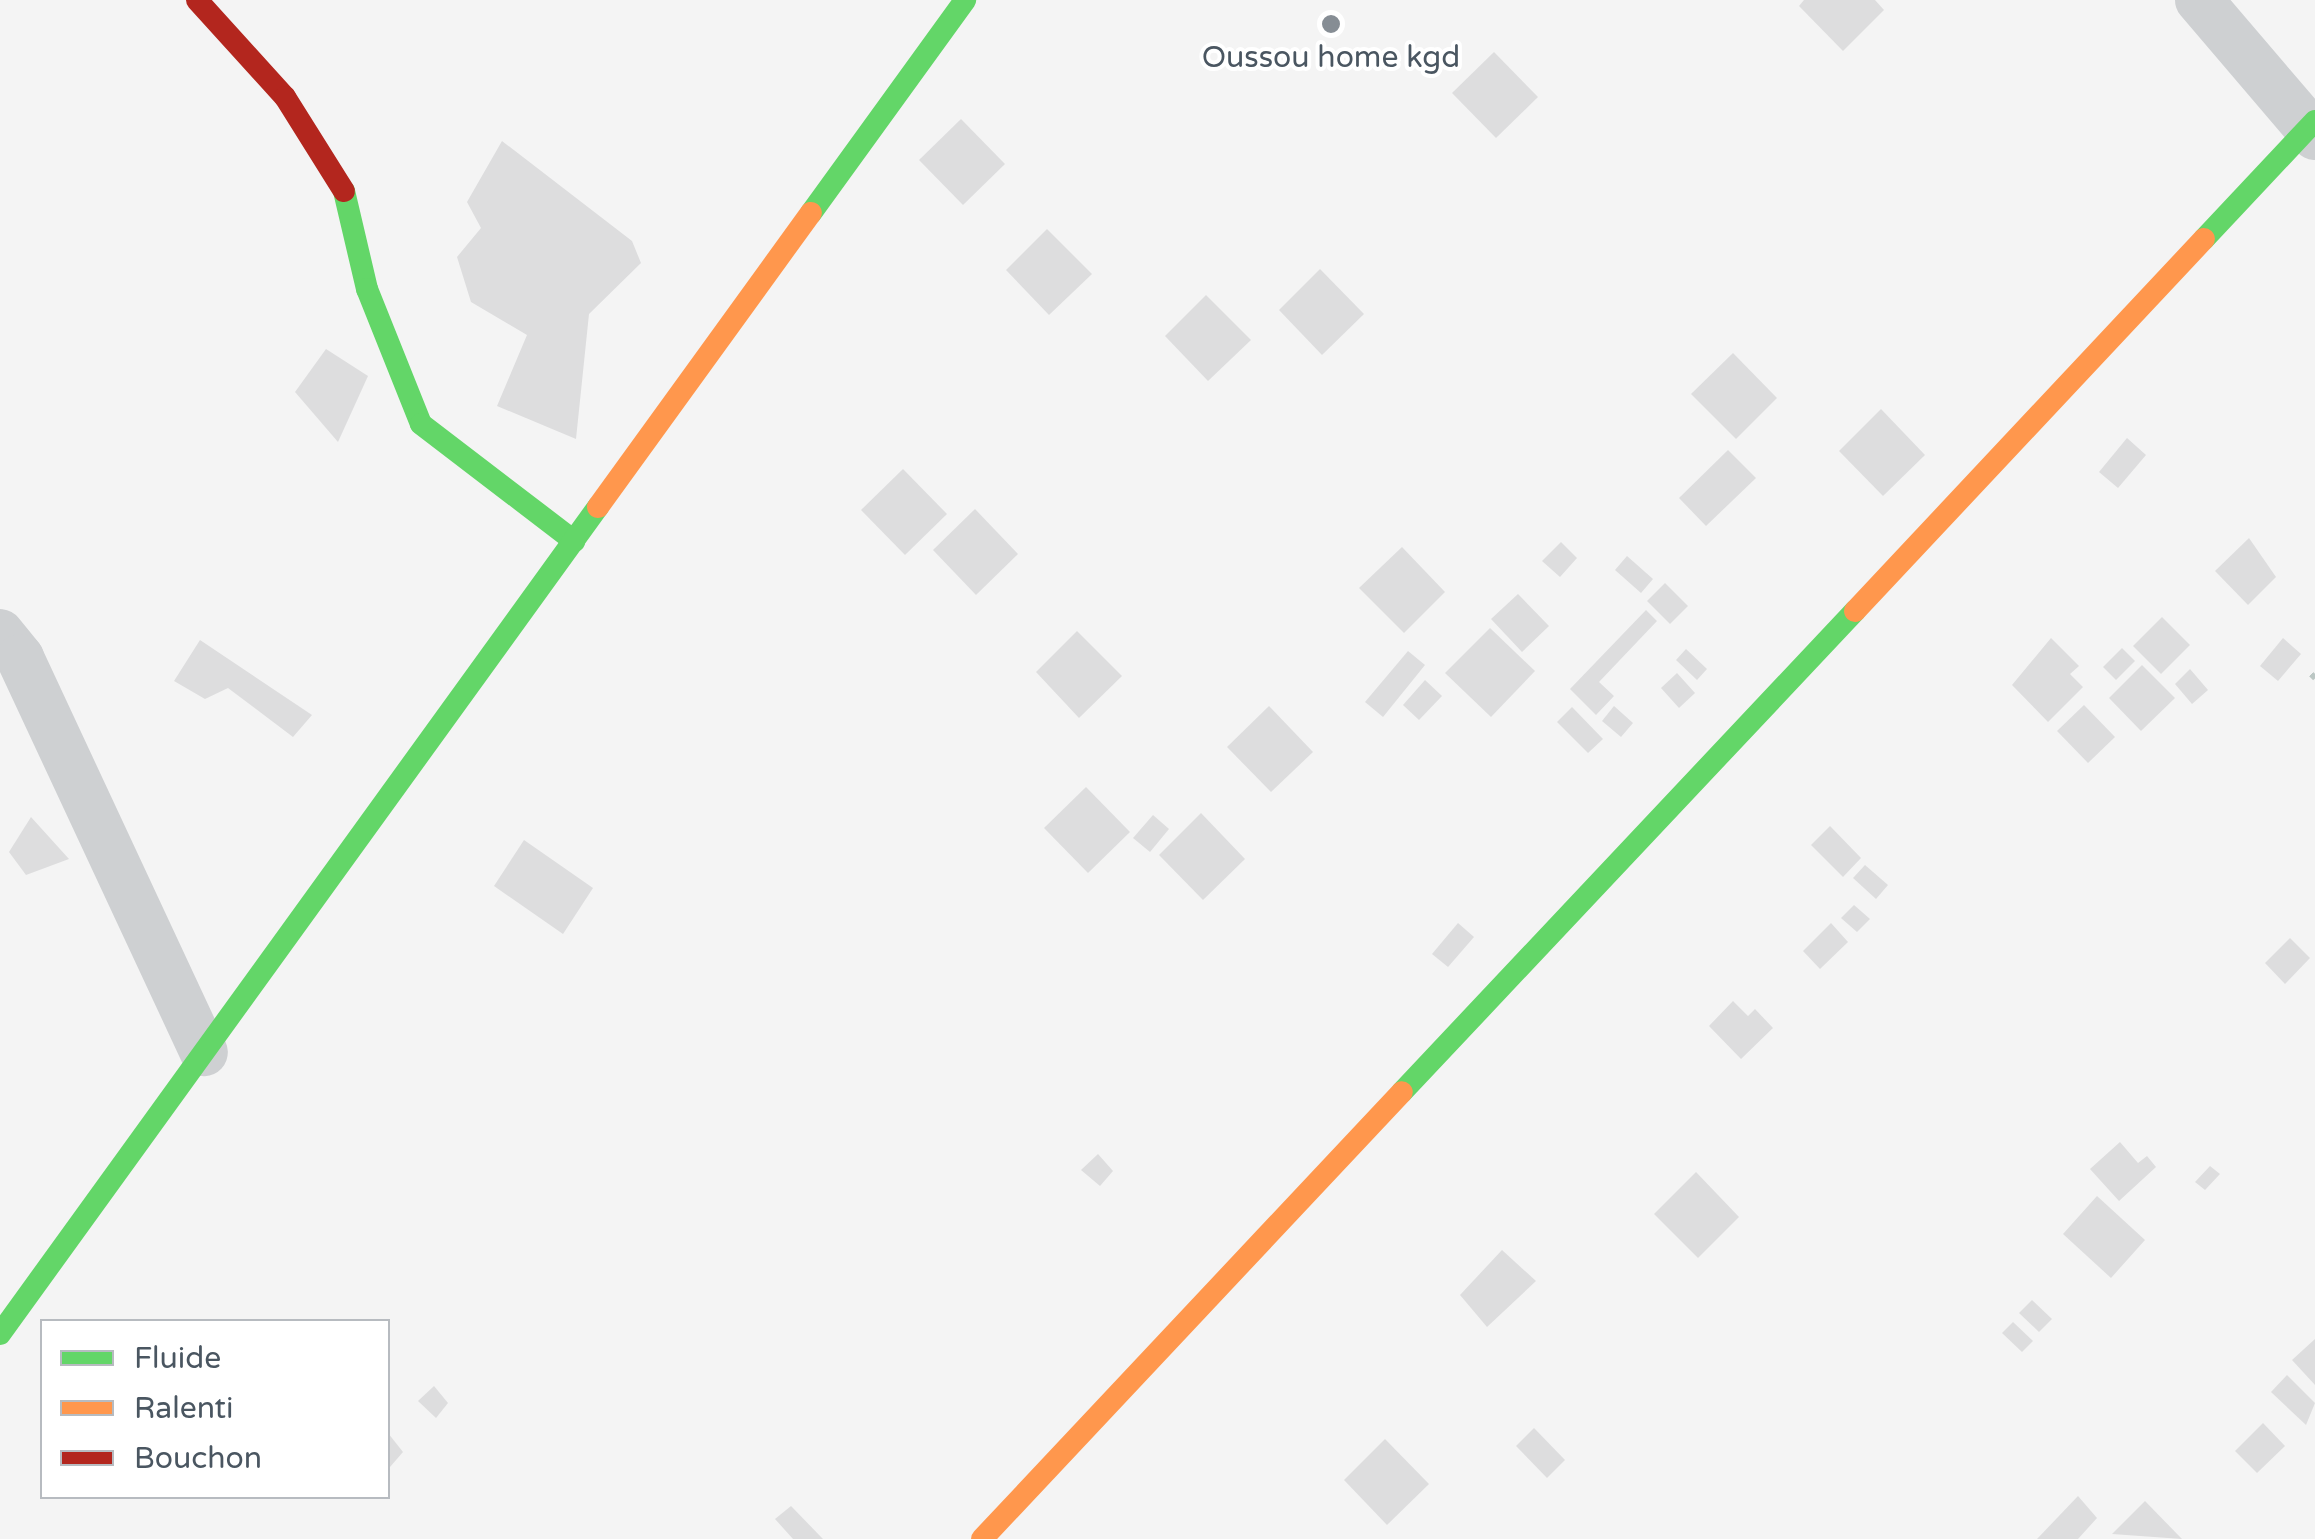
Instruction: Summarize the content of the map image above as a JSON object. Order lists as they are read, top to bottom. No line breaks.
{"places":["Oussou home kgd"],"legend":["Fluide","Ralenti","Bouchon"]}
